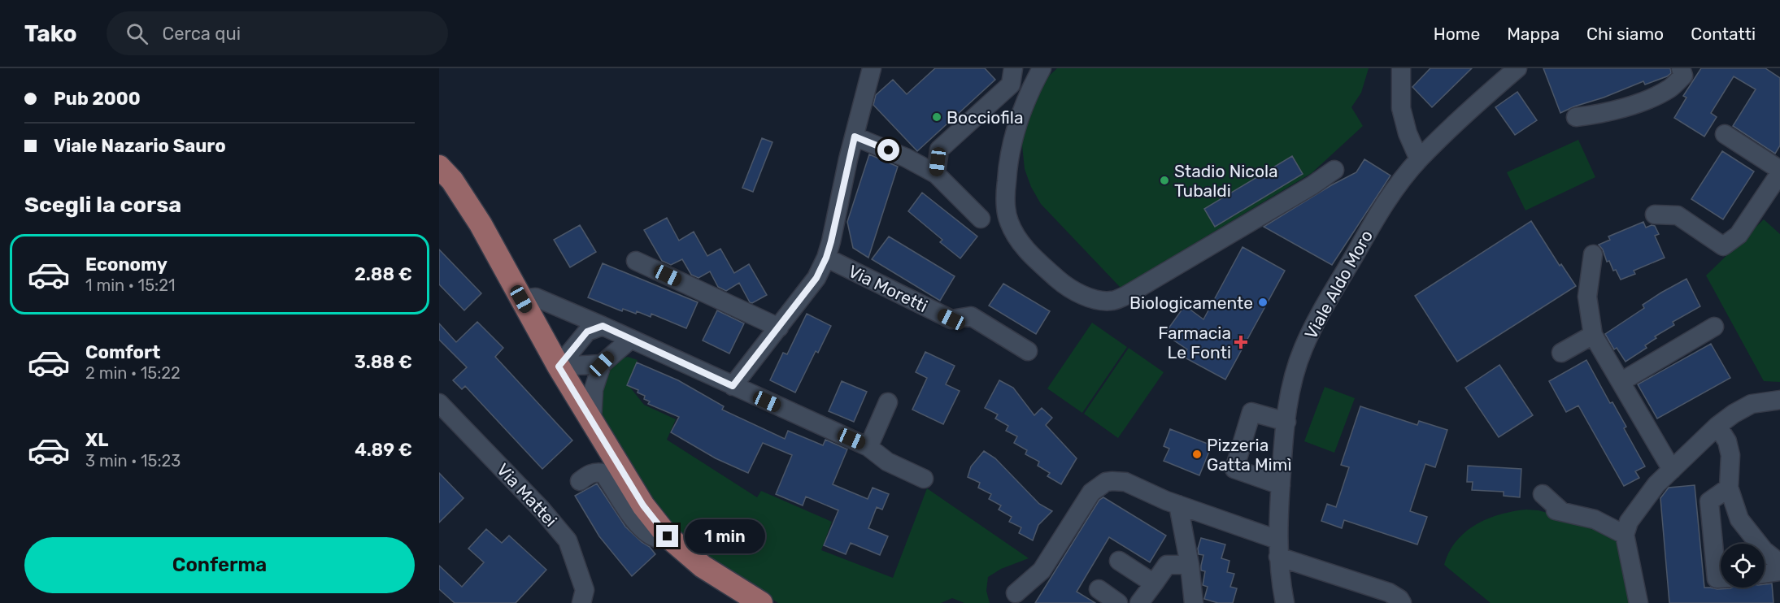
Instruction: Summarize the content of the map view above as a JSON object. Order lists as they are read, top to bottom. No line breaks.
{"streets":{"street":["Viale Aldo Moro","Via Moretti","Via Mattei"]},"places":{"other":["Bocciofila","Stadio Nicola Tubaldi","Biologicamente","Pizzeria Gatta Mimì"],"health":["Farmacia Le Fonti"]},"page":{"header":"Tako","search":"Cerca qui","nav":["Home","Mappa","Chi siamo","Contatti"],"banner":["Pub 2000","Viale Nazario Sauro"],"heading":"Scegli la corsa","list":[{"name":"Economy","note":"1 min · 15:21","value":"2.88 €"},{"name":"Comfort","note":"2 min · 15:22","value":"3.88 €"},{"name":"XL","note":"3 min · 15:23","value":"4.89 €"}],"bubble":"1 min","buttons":"Conferma"}}
